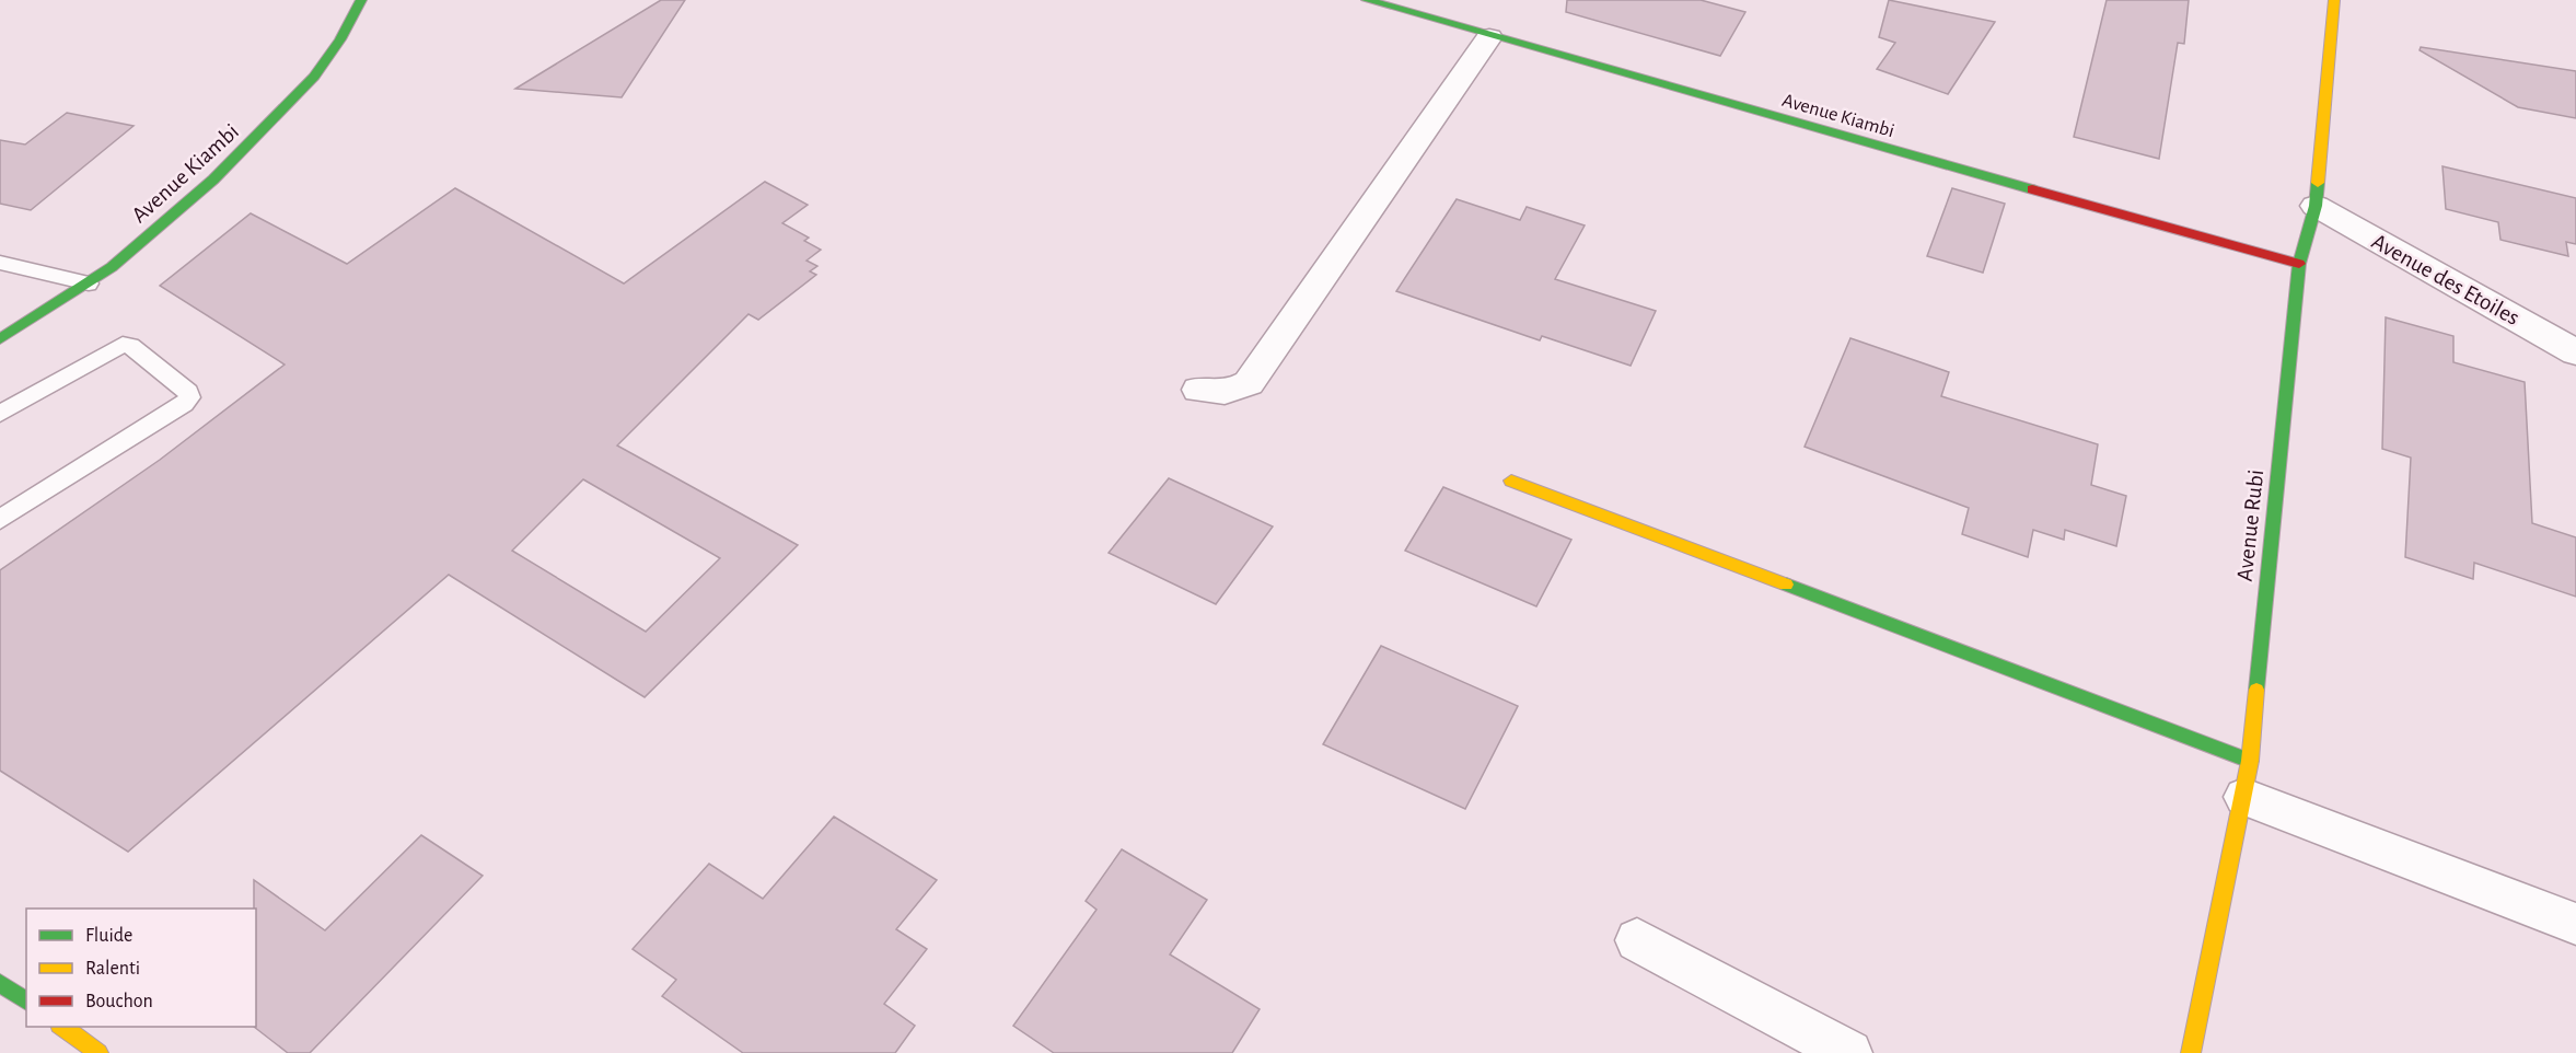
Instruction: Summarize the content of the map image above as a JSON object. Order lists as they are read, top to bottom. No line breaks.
{"streets":{"street":["Avenue Kiambi","Avenue des Etoiles","Avenue Rubi"]},"crossings":[["Avenue Kiambi","Avenue Rubi"],["Avenue des Etoiles","Avenue Rubi"]],"legend":["Fluide","Ralenti","Bouchon"]}
